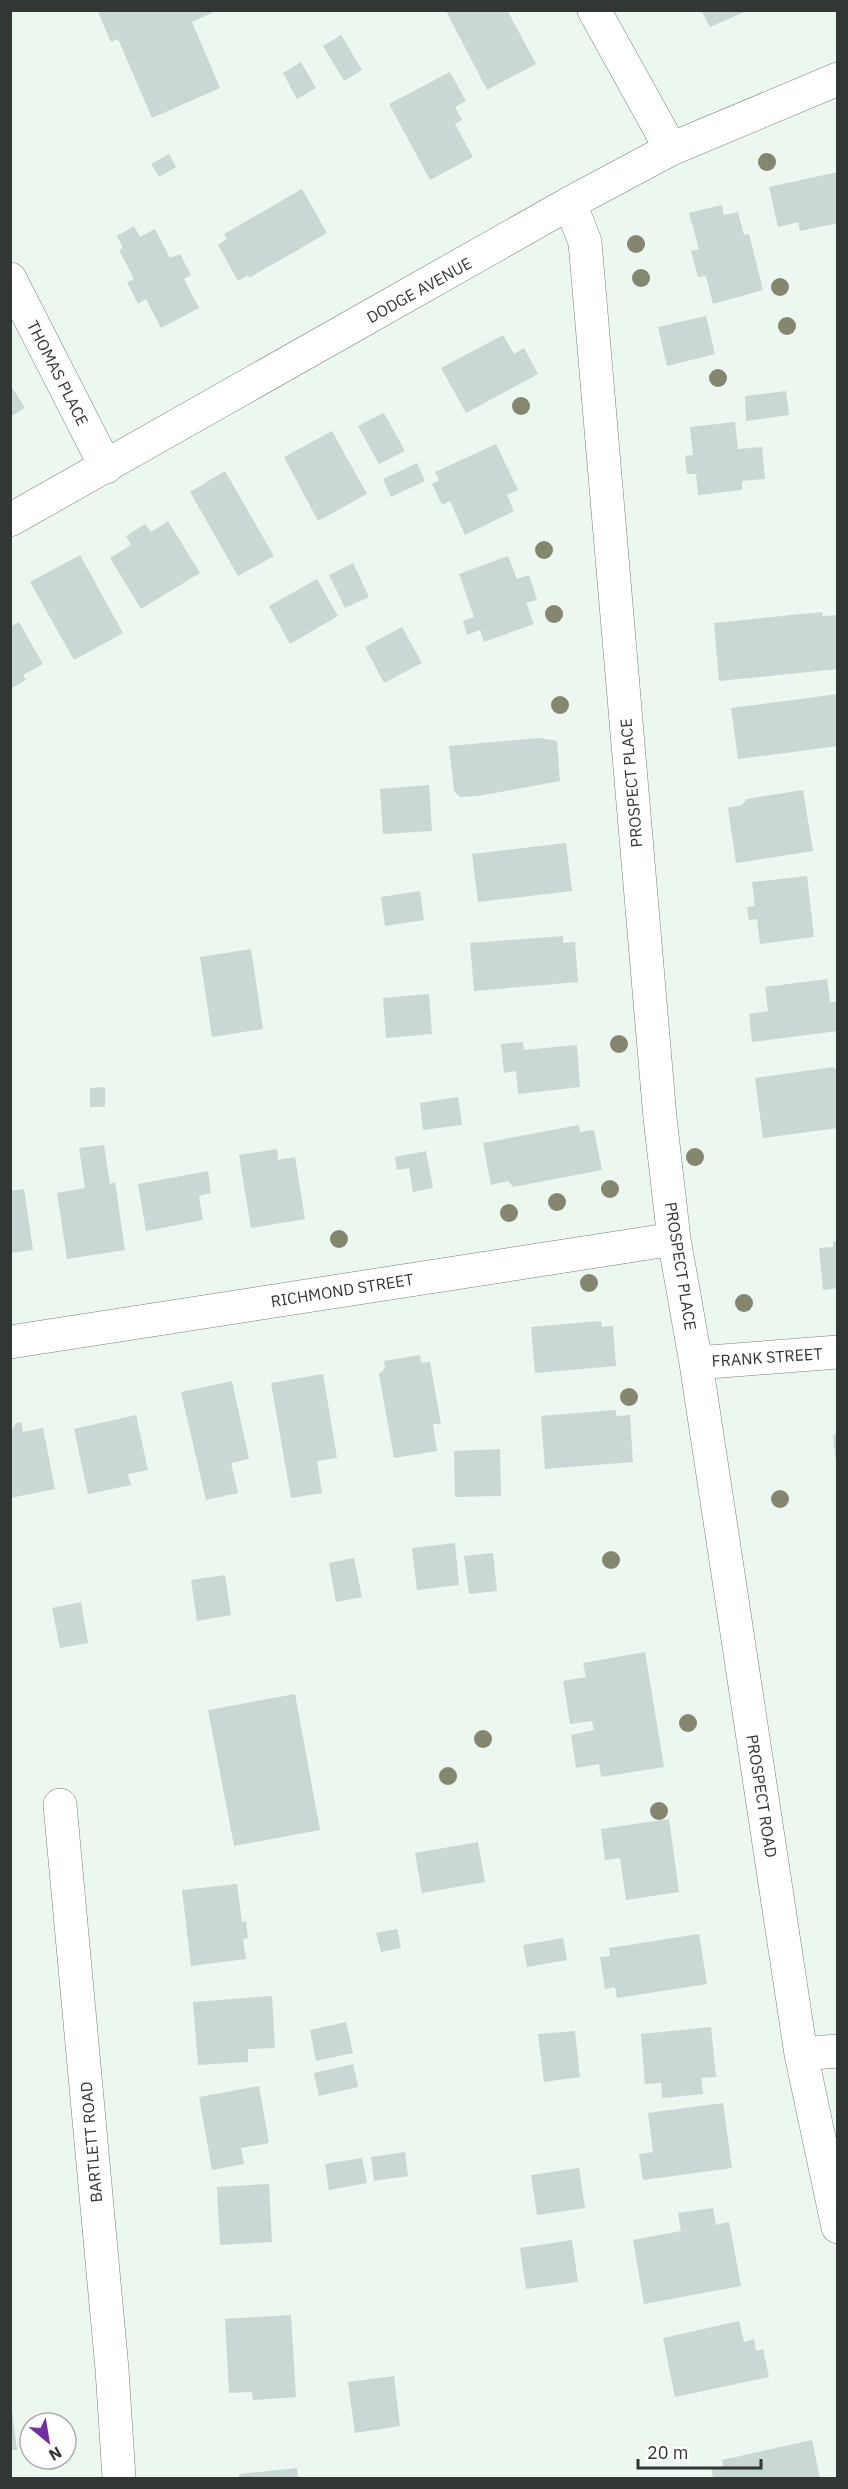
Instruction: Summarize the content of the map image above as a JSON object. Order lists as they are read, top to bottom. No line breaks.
{"streets":{"street":["DODGE AVENUE","THOMAS PLACE","PROSPECT PLACE","RICHMOND STREET","FRANK STREET","PROSPECT ROAD","BARTLETT ROAD"]},"crossings":[["DODGE AVENUE","THOMAS PLACE"],["DODGE AVENUE","PROSPECT PLACE"],["PROSPECT PLACE","RICHMOND STREET"],["PROSPECT PLACE","FRANK STREET"],["PROSPECT PLACE","PROSPECT ROAD"],["FRANK STREET","PROSPECT ROAD"]],"scale_bar":"20 m","north":"bottom right"}
